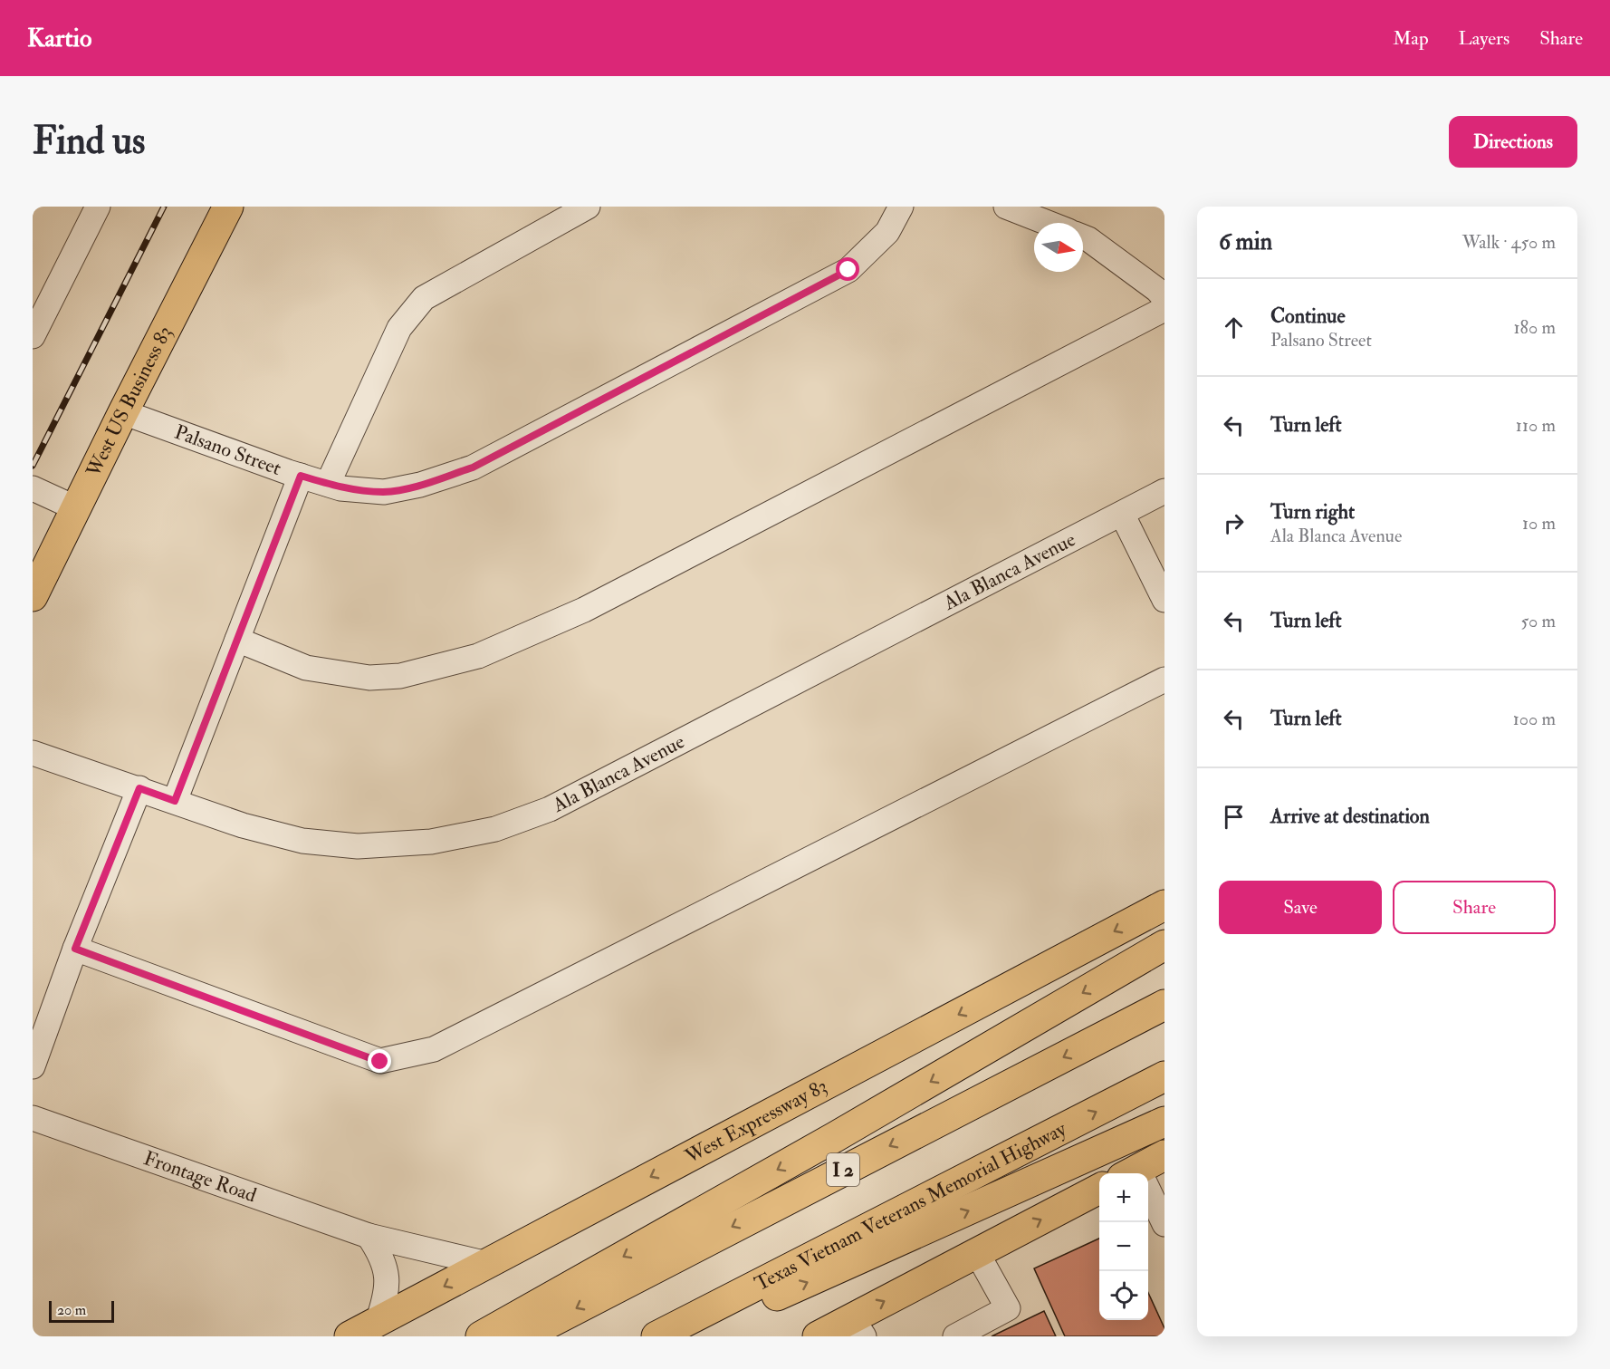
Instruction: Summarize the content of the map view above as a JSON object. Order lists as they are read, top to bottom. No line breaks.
{"streets":{"main road":["West US Business 83","West Expressway 83","I 2","Texas Vietnam Veterans Memorial Highway"],"street":["Palsano Street","Ala Blanca Avenue","Frontage Road"]},"crossings":[["West US Business 83","Palsano Street"],["West Expressway 83","Frontage Road"]],"scale_bar":"20 m","north":"right","page":{"header":"Kartio","nav":["Map","Layers","Share"],"buttons":["Directions",["Save","Share"]],"title":"Find us","heading":["6 min","Walk · 450 m"],"list":[["Continue","Palsano Street","180 m"],["Turn left","110 m"],["Turn right","Ala Blanca Avenue","10 m"],["Turn left","50 m"],["Turn left","100 m"],"Arrive at destination"],"map_buttons":["+","−"],"scale":"20 m"}}
